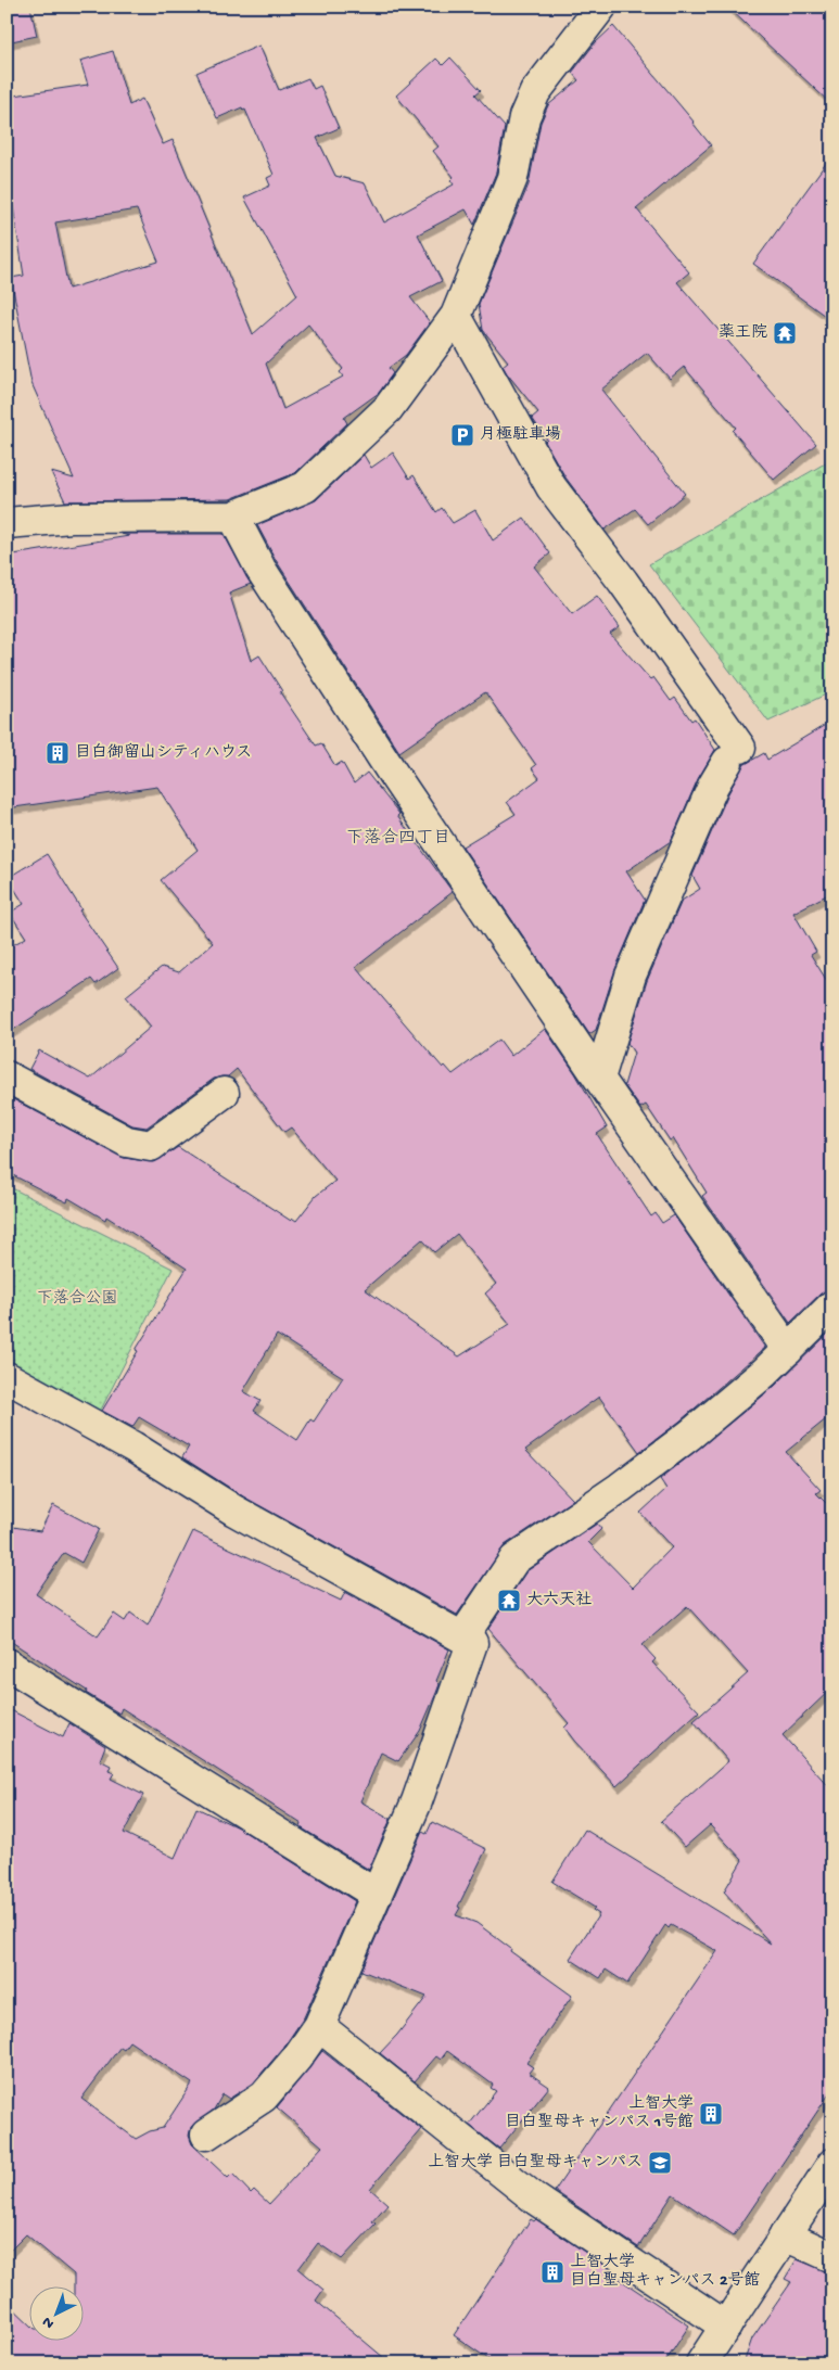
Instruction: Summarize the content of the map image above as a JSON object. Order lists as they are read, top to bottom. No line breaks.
{"districts":["下落合四丁目"],"parks":["下落合公園"],"places":{"temple":["薬王院","大六天社"],"parking":["月極駐車場"],"building":["目白御留山シティハウス","上智大学 目白聖母キャンパス 1号館","上智大学 目白聖母キャンパス 2号館"],"school or university":["上智大学 目白聖母キャンパス"]},"north":"bottom left"}
